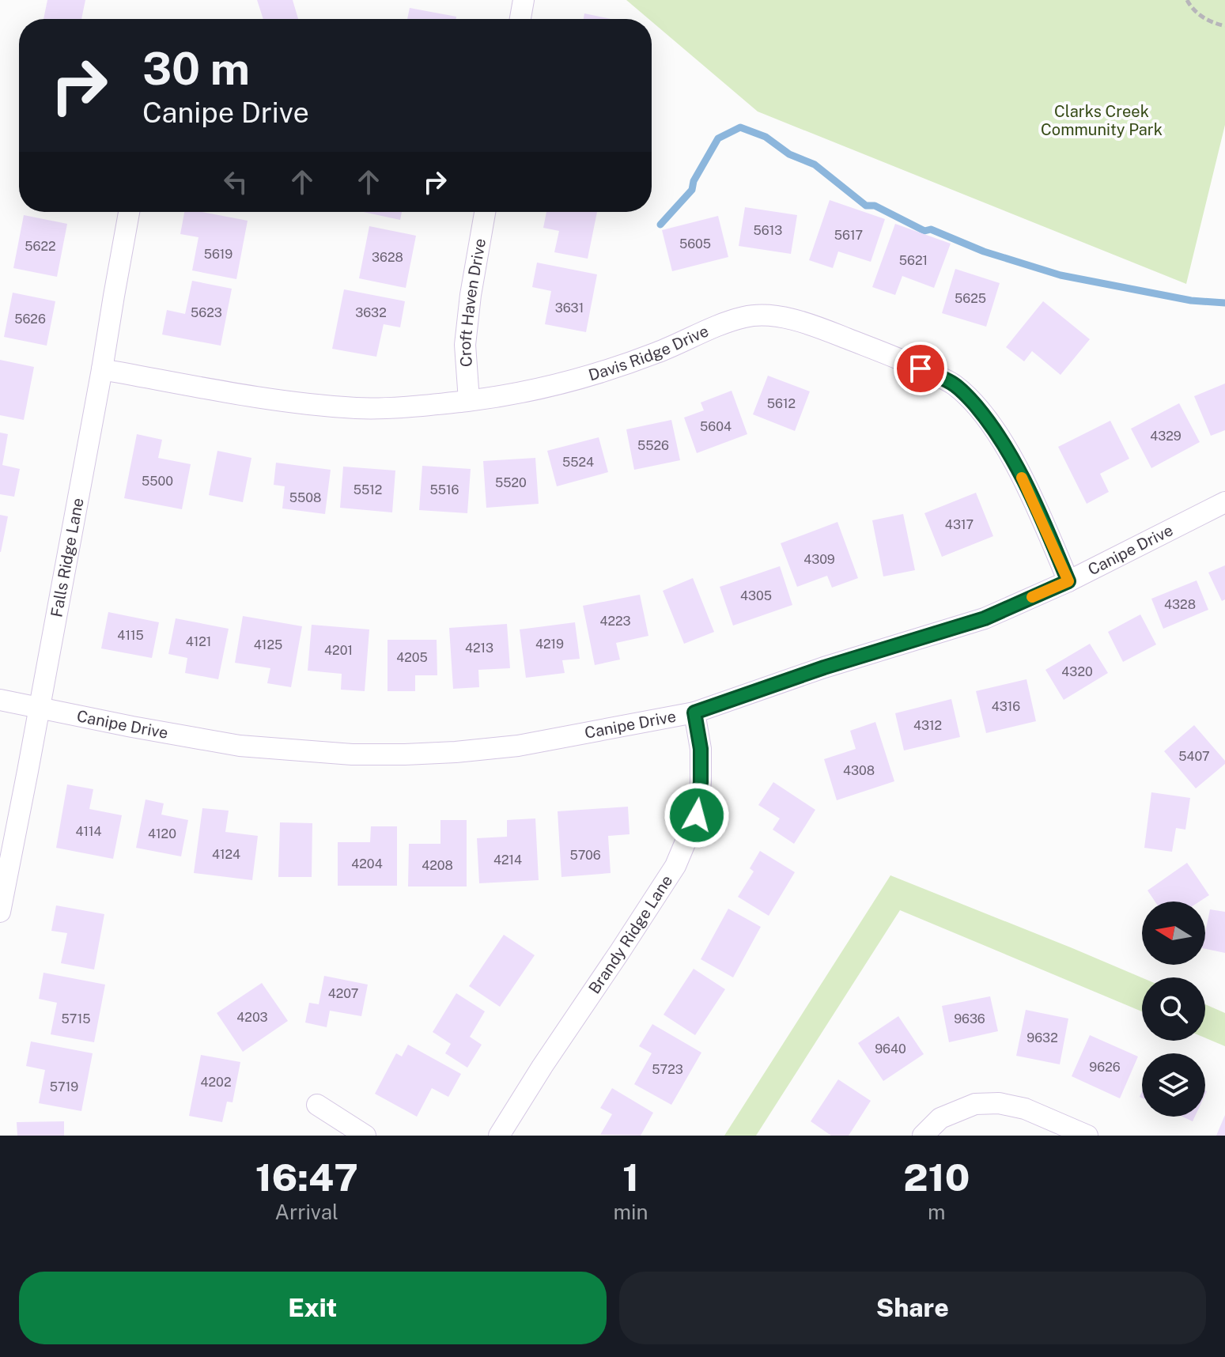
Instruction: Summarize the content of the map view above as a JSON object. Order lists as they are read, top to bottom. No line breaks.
{"streets":{"street":["Croft Haven Drive","Davis Ridge Drive","Canipe Drive","Falls Ridge Lane","Brandy Ridge Lane"]},"crossings":[["Croft Haven Drive","Davis Ridge Drive"],["Davis Ridge Drive","Canipe Drive"],["Davis Ridge Drive","Falls Ridge Lane"],["Canipe Drive","Falls Ridge Lane"],["Canipe Drive","Brandy Ridge Lane"]],"parks":["Clarks Creek Community Park"],"house_numbers":["5613","5617","5605","5622","5619","3628","5621","5625","3631","5623","3632","5626","5612","5604","4329","5526","5524","5500","5520","5512","5516","5508","4317","4309","4305","4328","4223","4115","4121","4219","4125","4213","4201","4205","4320","4316","4312","5407","4308","4114","4120","4124","5706","4214","4204","4208","4207","4203","5715","9636","9632","9640","9626","5723","4202","5719"],"north":"left","page":{"turn":["30 m","Canipe Drive"],"eta":["16:47","Arrival","1","min","210","m"],"buttons":["Exit","Share"]}}
